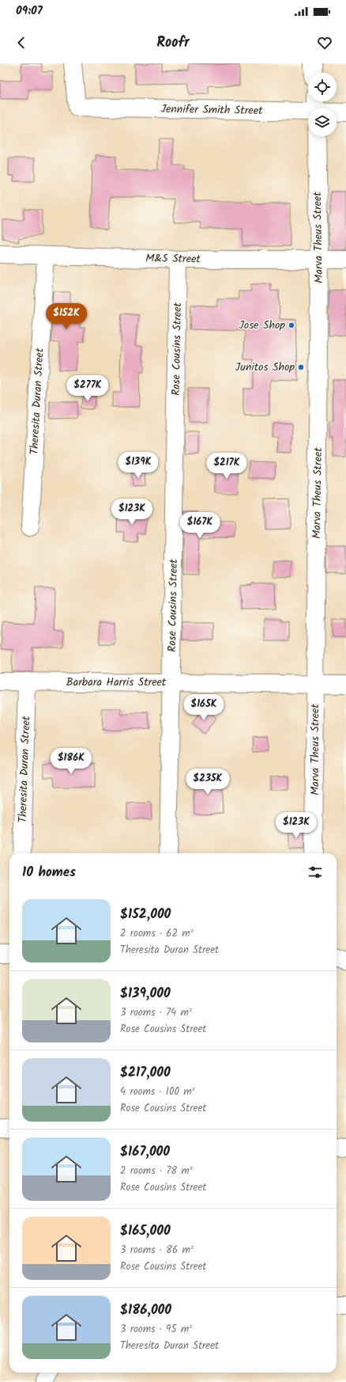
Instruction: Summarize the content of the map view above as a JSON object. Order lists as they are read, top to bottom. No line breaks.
{"streets":{"street":["Jennifer Smith Street","Marva Theus Street","M&S Street","Rose Cousins Street","Theresita Duran Street","Barbara Harris Street"]},"crossings":[["Marva Theus Street","M&S Street"],["Marva Theus Street","Barbara Harris Street"],["M&S Street","Rose Cousins Street"],["M&S Street","Theresita Duran Street"],["Rose Cousins Street","Barbara Harris Street"],["Theresita Duran Street","Barbara Harris Street"]],"places":["Jose Shop","Junitos Shop"],"page":{"status":"09:07","header":"Roofr","price":["$152K","$277K","$139K","$217K","$123K","$167K","$165K","$186K","$235K","$123K"],"heading":"10 homes","list":[{"name":"$152,000","note":"2 rooms · 62 m² · Theresita Duran Street"},{"name":"$139,000","note":"3 rooms · 74 m² · Rose Cousins Street"},{"name":"$217,000","note":"4 rooms · 100 m² · Rose Cousins Street"},{"name":"$167,000","note":"2 rooms · 78 m² · Rose Cousins Street"},{"name":"$165,000","note":"3 rooms · 86 m² · Rose Cousins Street"},{"name":"$186,000","note":"3 rooms · 95 m² · Theresita Duran Street"}]}}
